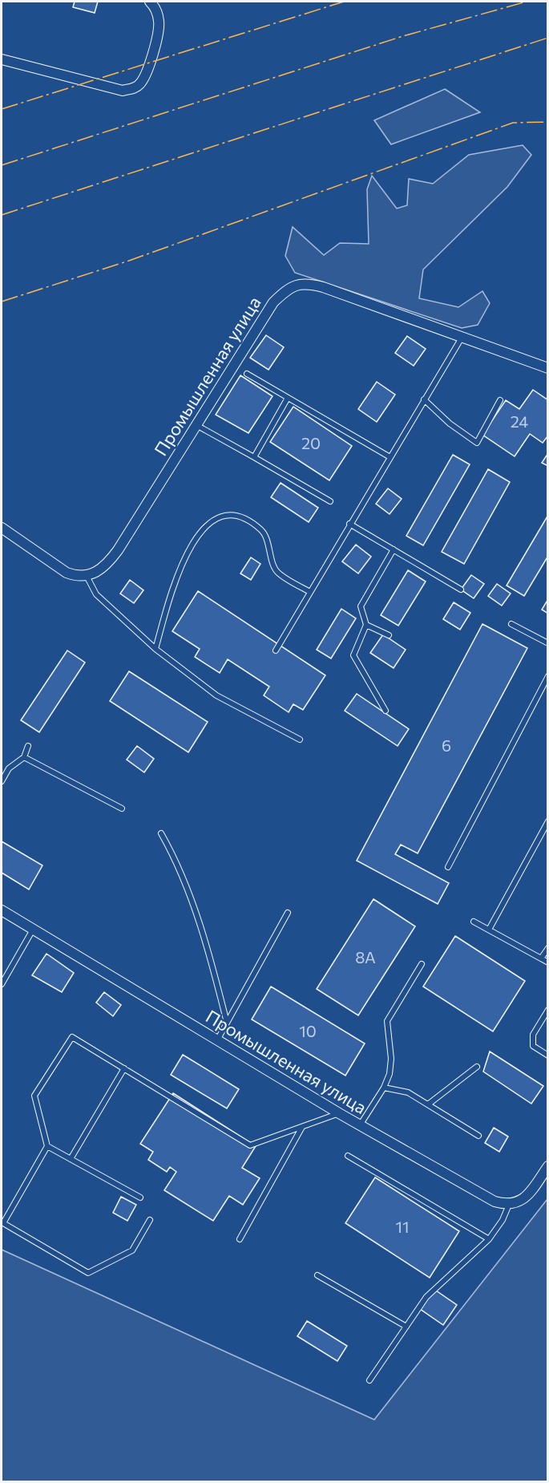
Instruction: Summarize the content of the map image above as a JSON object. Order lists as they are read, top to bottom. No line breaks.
{"streets":{"street":["Промышленная улица"]},"house_numbers":["24","20","6","8А","10","11"]}
